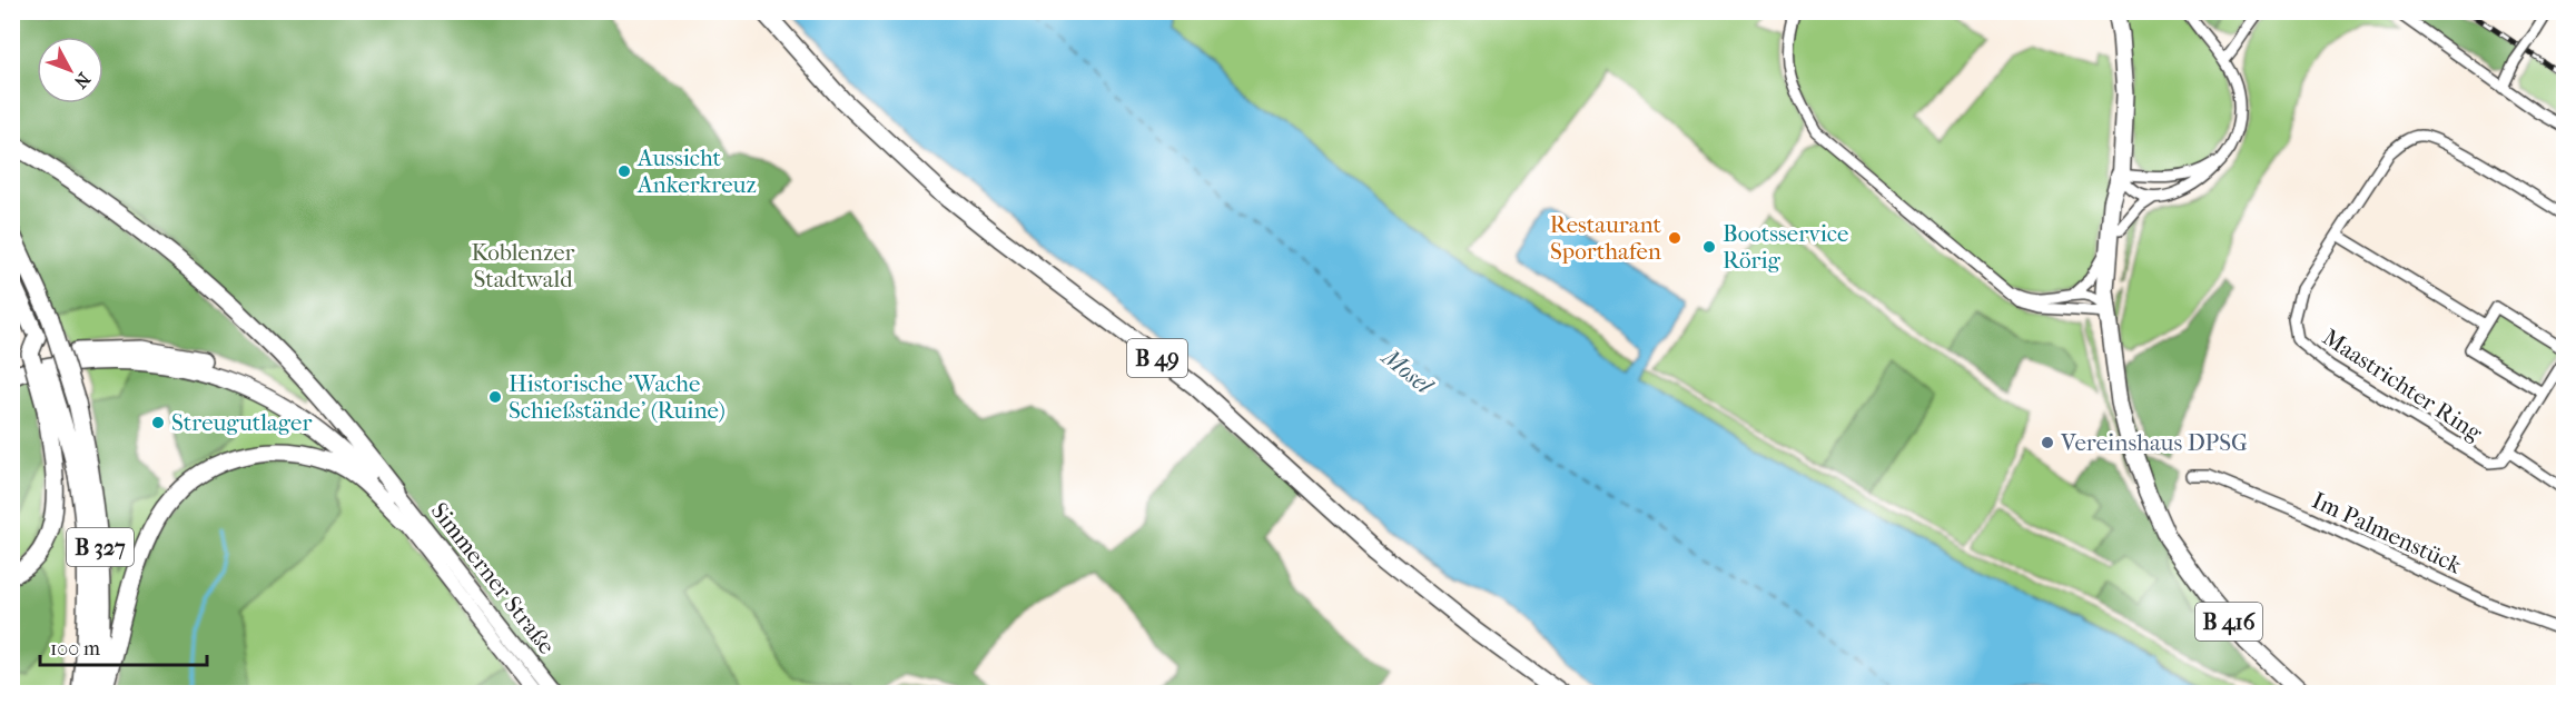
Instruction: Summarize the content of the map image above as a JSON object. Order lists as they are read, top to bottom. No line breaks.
{"streets":{"main road":["B 49","B 327","B 416"],"street":["Maastrichter Ring","Im Palmenstück","Simmerner Straße"]},"water":["Mosel"],"parks":["Koblenzer Stadtwald"],"places":["Aussicht Ankerkreuz","Restaurant Sporthafen","Bootsservice Rörig","Historische 'Wache Schießstände' (Ruine)","Streugutlager","Vereinshaus DPSG"],"scale_bar":"100 m","north":"bottom right"}
